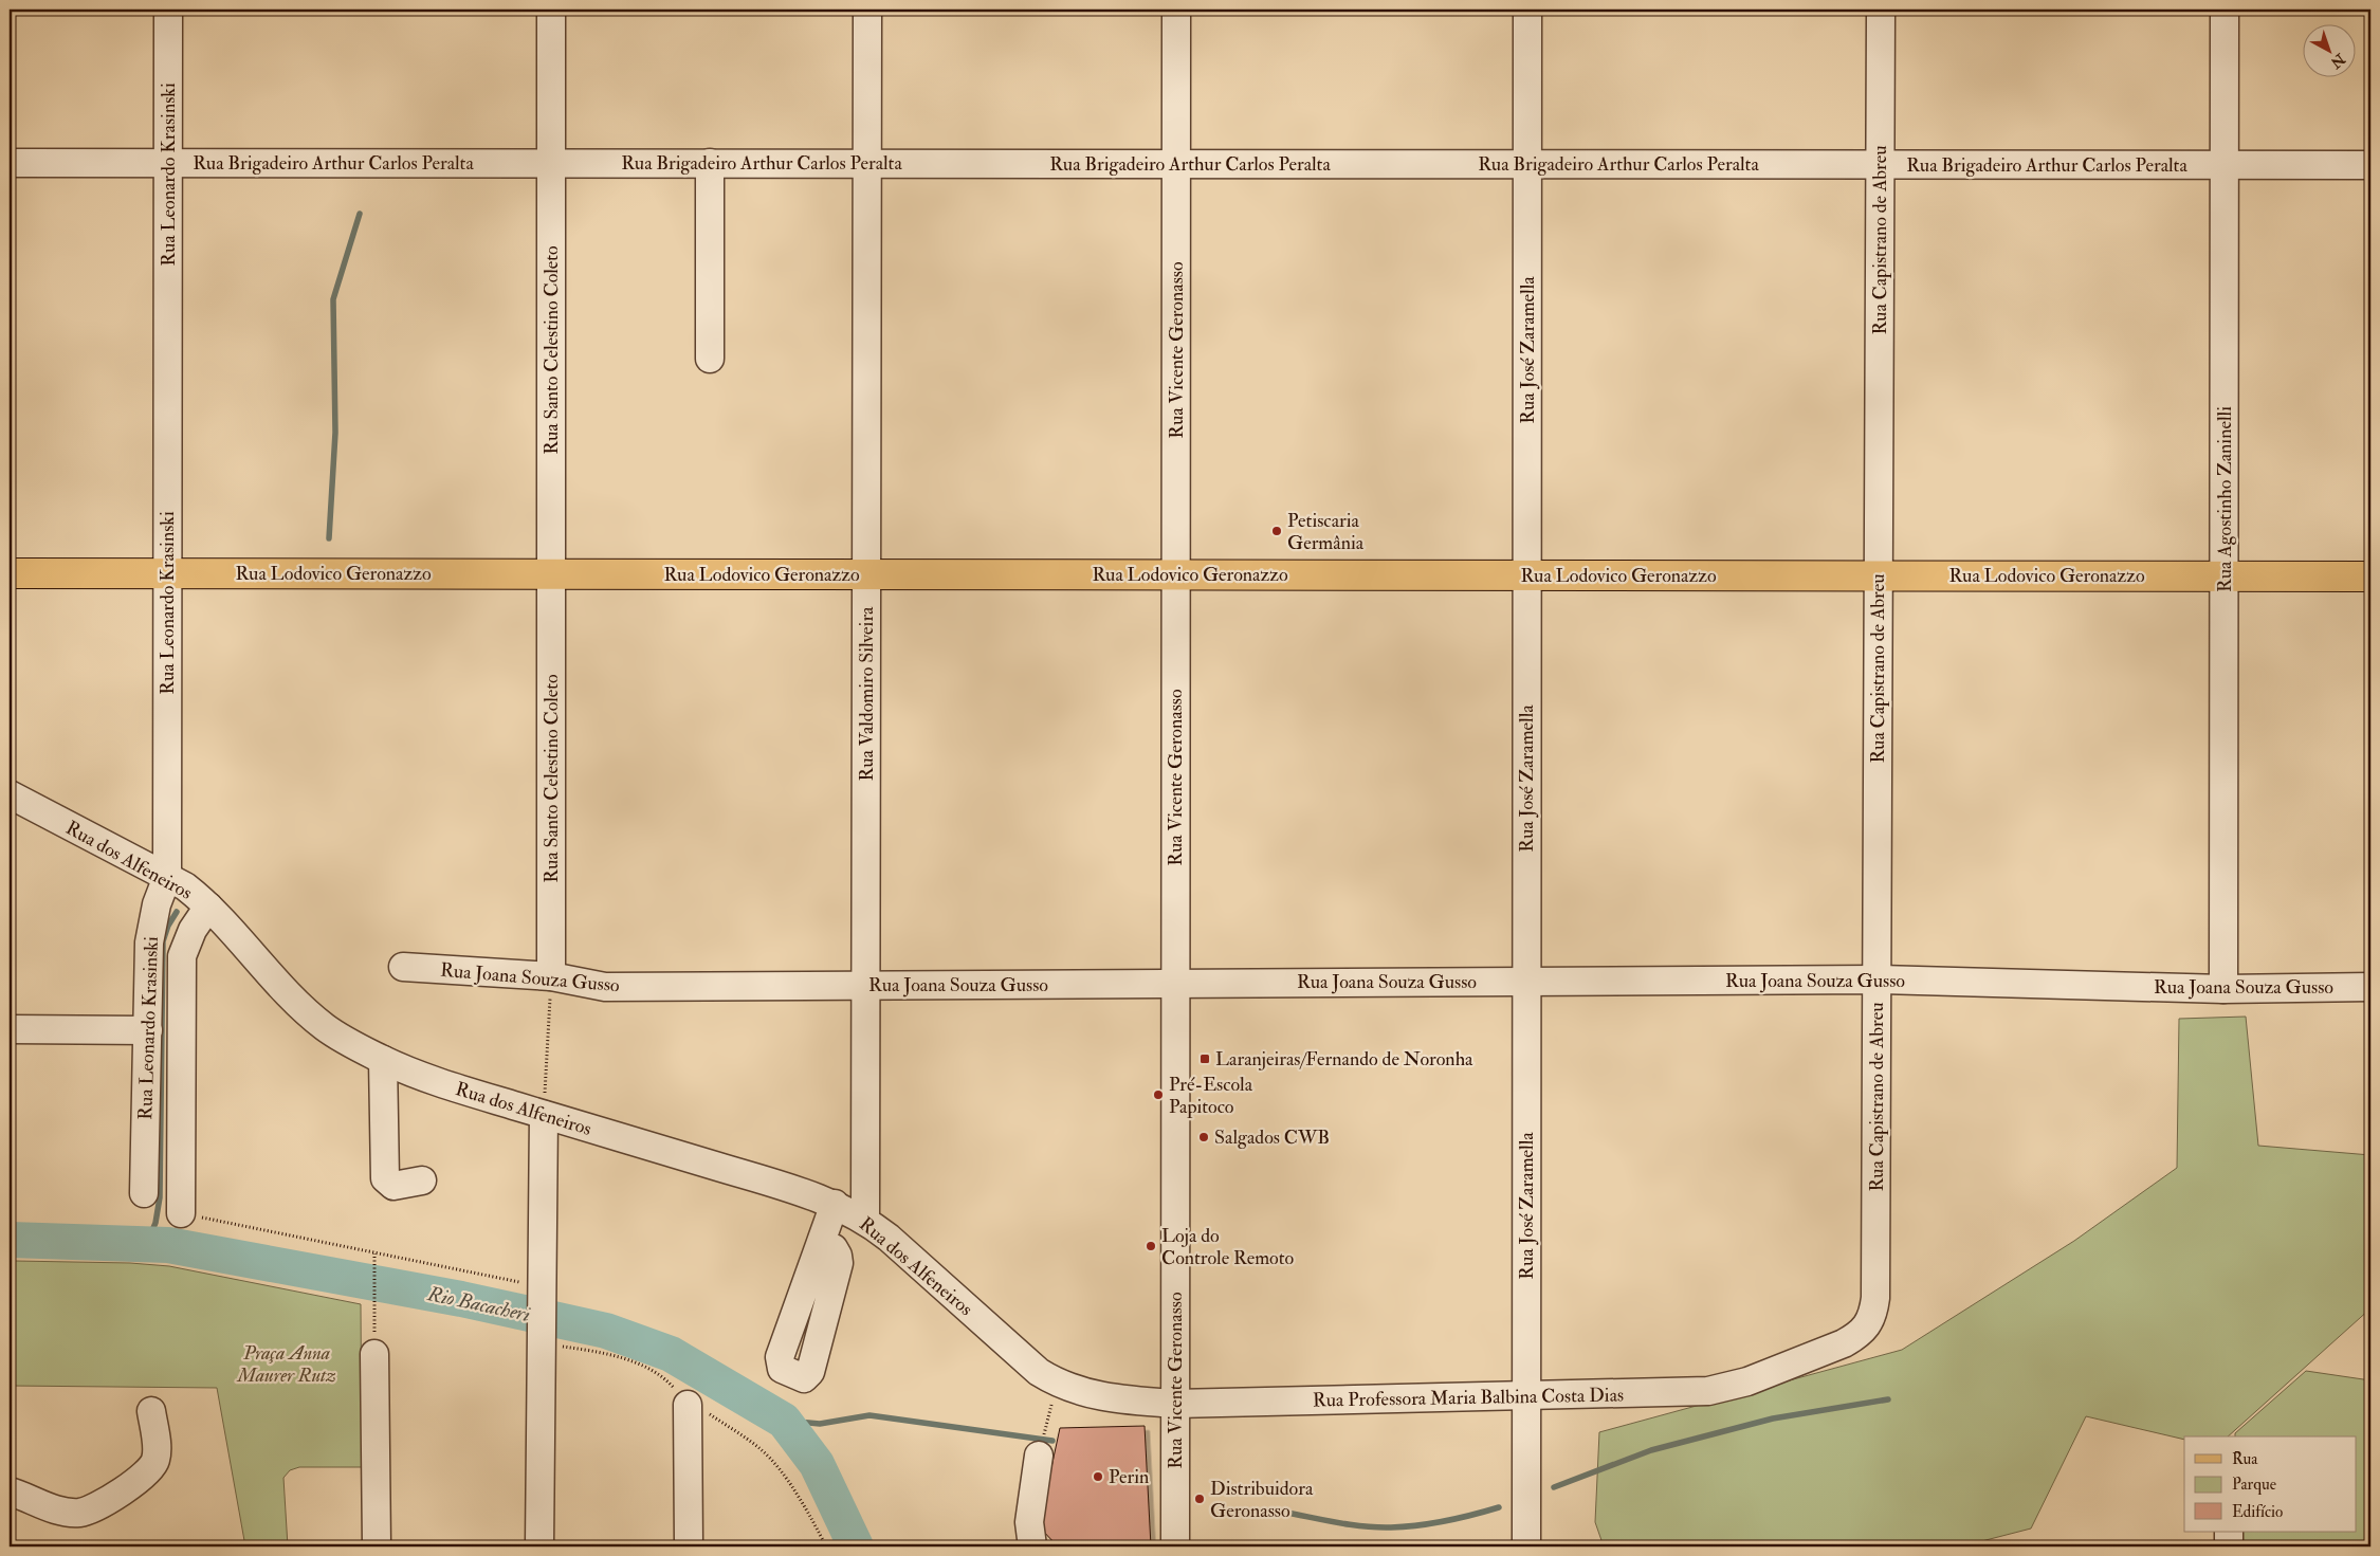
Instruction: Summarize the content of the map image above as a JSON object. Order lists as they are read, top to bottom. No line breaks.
{"streets":{"main road":["Rua Lodovico Geronazzo"],"street":["Rua Brigadeiro Arthur Carlos Peralta","Rua Leonardo Krasinski","Rua Capistrano de Abreu","Rua Santo Celestino Coleto","Rua Vicente Geronasso","Rua José Zaramella","Rua Agostinho Zaninelli","Rua Valdomiro Silveira","Rua dos Alfeneiros","Rua Joana Souza Gusso","Rua Professora Maria Balbina Costa Dias"]},"crossings":[["Rua Brigadeiro Arthur Carlos Peralta","Rua Leonardo Krasinski"],["Rua Brigadeiro Arthur Carlos Peralta","Rua Capistrano de Abreu"],["Rua Brigadeiro Arthur Carlos Peralta","Rua Santo Celestino Coleto"],["Rua Brigadeiro Arthur Carlos Peralta","Rua Vicente Geronasso"],["Rua Brigadeiro Arthur Carlos Peralta","Rua José Zaramella"],["Rua Brigadeiro Arthur Carlos Peralta","Rua Agostinho Zaninelli"],["Rua Brigadeiro Arthur Carlos Peralta","Rua Valdomiro Silveira"],["Rua Leonardo Krasinski","Rua Lodovico Geronazzo"],["Rua Leonardo Krasinski","Rua dos Alfeneiros"],["Rua Capistrano de Abreu","Rua Lodovico Geronazzo"],["Rua Capistrano de Abreu","Rua Joana Souza Gusso"],["Rua Capistrano de Abreu","Rua Professora Maria Balbina Costa Dias"],["Rua Santo Celestino Coleto","Rua Lodovico Geronazzo"],["Rua Santo Celestino Coleto","Rua Joana Souza Gusso"],["Rua Vicente Geronasso","Rua Lodovico Geronazzo"],["Rua Vicente Geronasso","Rua Joana Souza Gusso"],["Rua Vicente Geronasso","Rua Professora Maria Balbina Costa Dias"],["Rua José Zaramella","Rua Lodovico Geronazzo"],["Rua José Zaramella","Rua Joana Souza Gusso"],["Rua José Zaramella","Rua Professora Maria Balbina Costa Dias"],["Rua Agostinho Zaninelli","Rua Lodovico Geronazzo"],["Rua Agostinho Zaninelli","Rua Joana Souza Gusso"],["Rua Lodovico Geronazzo","Rua Valdomiro Silveira"],["Rua Valdomiro Silveira","Rua dos Alfeneiros"],["Rua Valdomiro Silveira","Rua Joana Souza Gusso"],["Rua dos Alfeneiros","Rua Professora Maria Balbina Costa Dias"]],"water":["Rio Bacacheri"],"parks":["Praça Anna Maurer Rutz"],"places":{"other":["Petiscaria Germânia","Pré-Escola Papitoco","Salgados CWB","Loja do Controle Remoto","Perin","Distribuidora Geronasso"],"transit":["Laranjeiras/Fernando de Noronha"]},"legend":["Rua","Parque","Edifício"],"north":"bottom right"}
